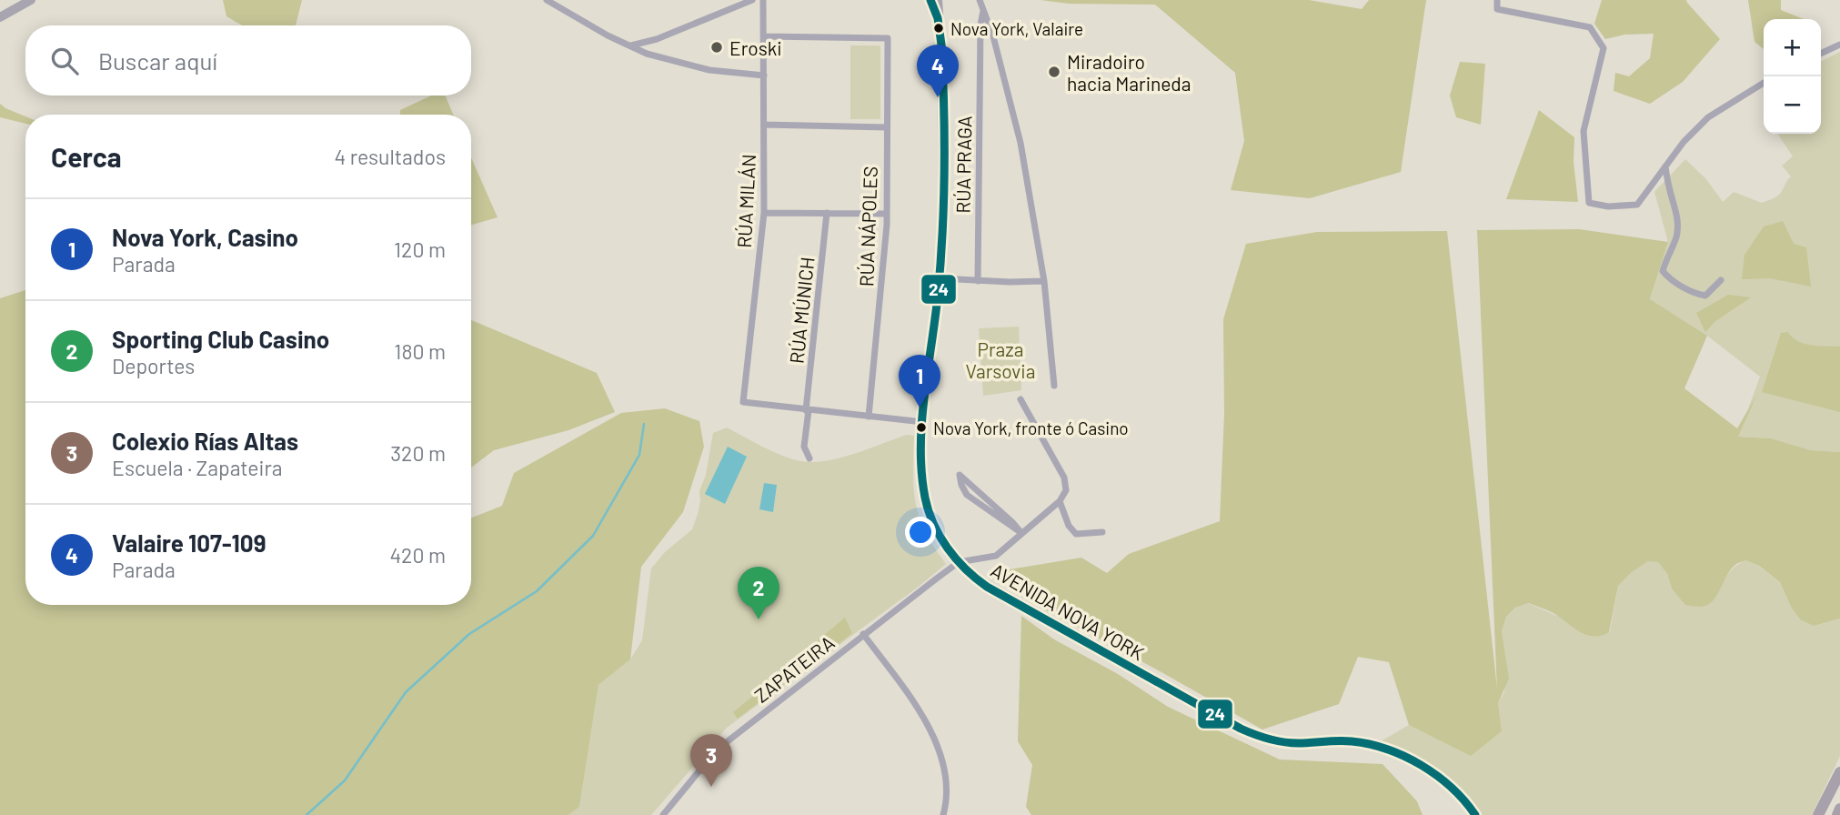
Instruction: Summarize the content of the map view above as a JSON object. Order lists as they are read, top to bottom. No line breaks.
{"streets":{"street":["RÚA PRAGA","RÚA MILÁN","RÚA NÁPOLES","RÚA MÚNICH","AVENIDA NOVA YORK","ZAPATEIRA"]},"crossings":[["RÚA MILÁN","RÚA NÁPOLES"],["RÚA MILÁN","RÚA MÚNICH"],["AVENIDA NOVA YORK","ZAPATEIRA"]],"parks":["Praza Varsovia"],"places":["Nova York, Valaire","Eroski","Miradoiro hacia Marineda","Nova York, fronte ó Casino"],"lines":["transit line 24"],"page":{"map_buttons":["+","−"],"search":"Buscar aquí","pins":["4","1","2","3"],"heading":["Cerca","4 resultados"],"list":[{"mark":"1","name":"Nova York, Casino","note":"Parada","value":"120 m"},{"mark":"2","name":"Sporting Club Casino","note":"Deportes","value":"180 m"},{"mark":"3","name":"Colexio Rías Altas","note":"Escuela · Zapateira","value":"320 m"},{"mark":"4","name":"Valaire 107-109","note":"Parada","value":"420 m"}]}}
